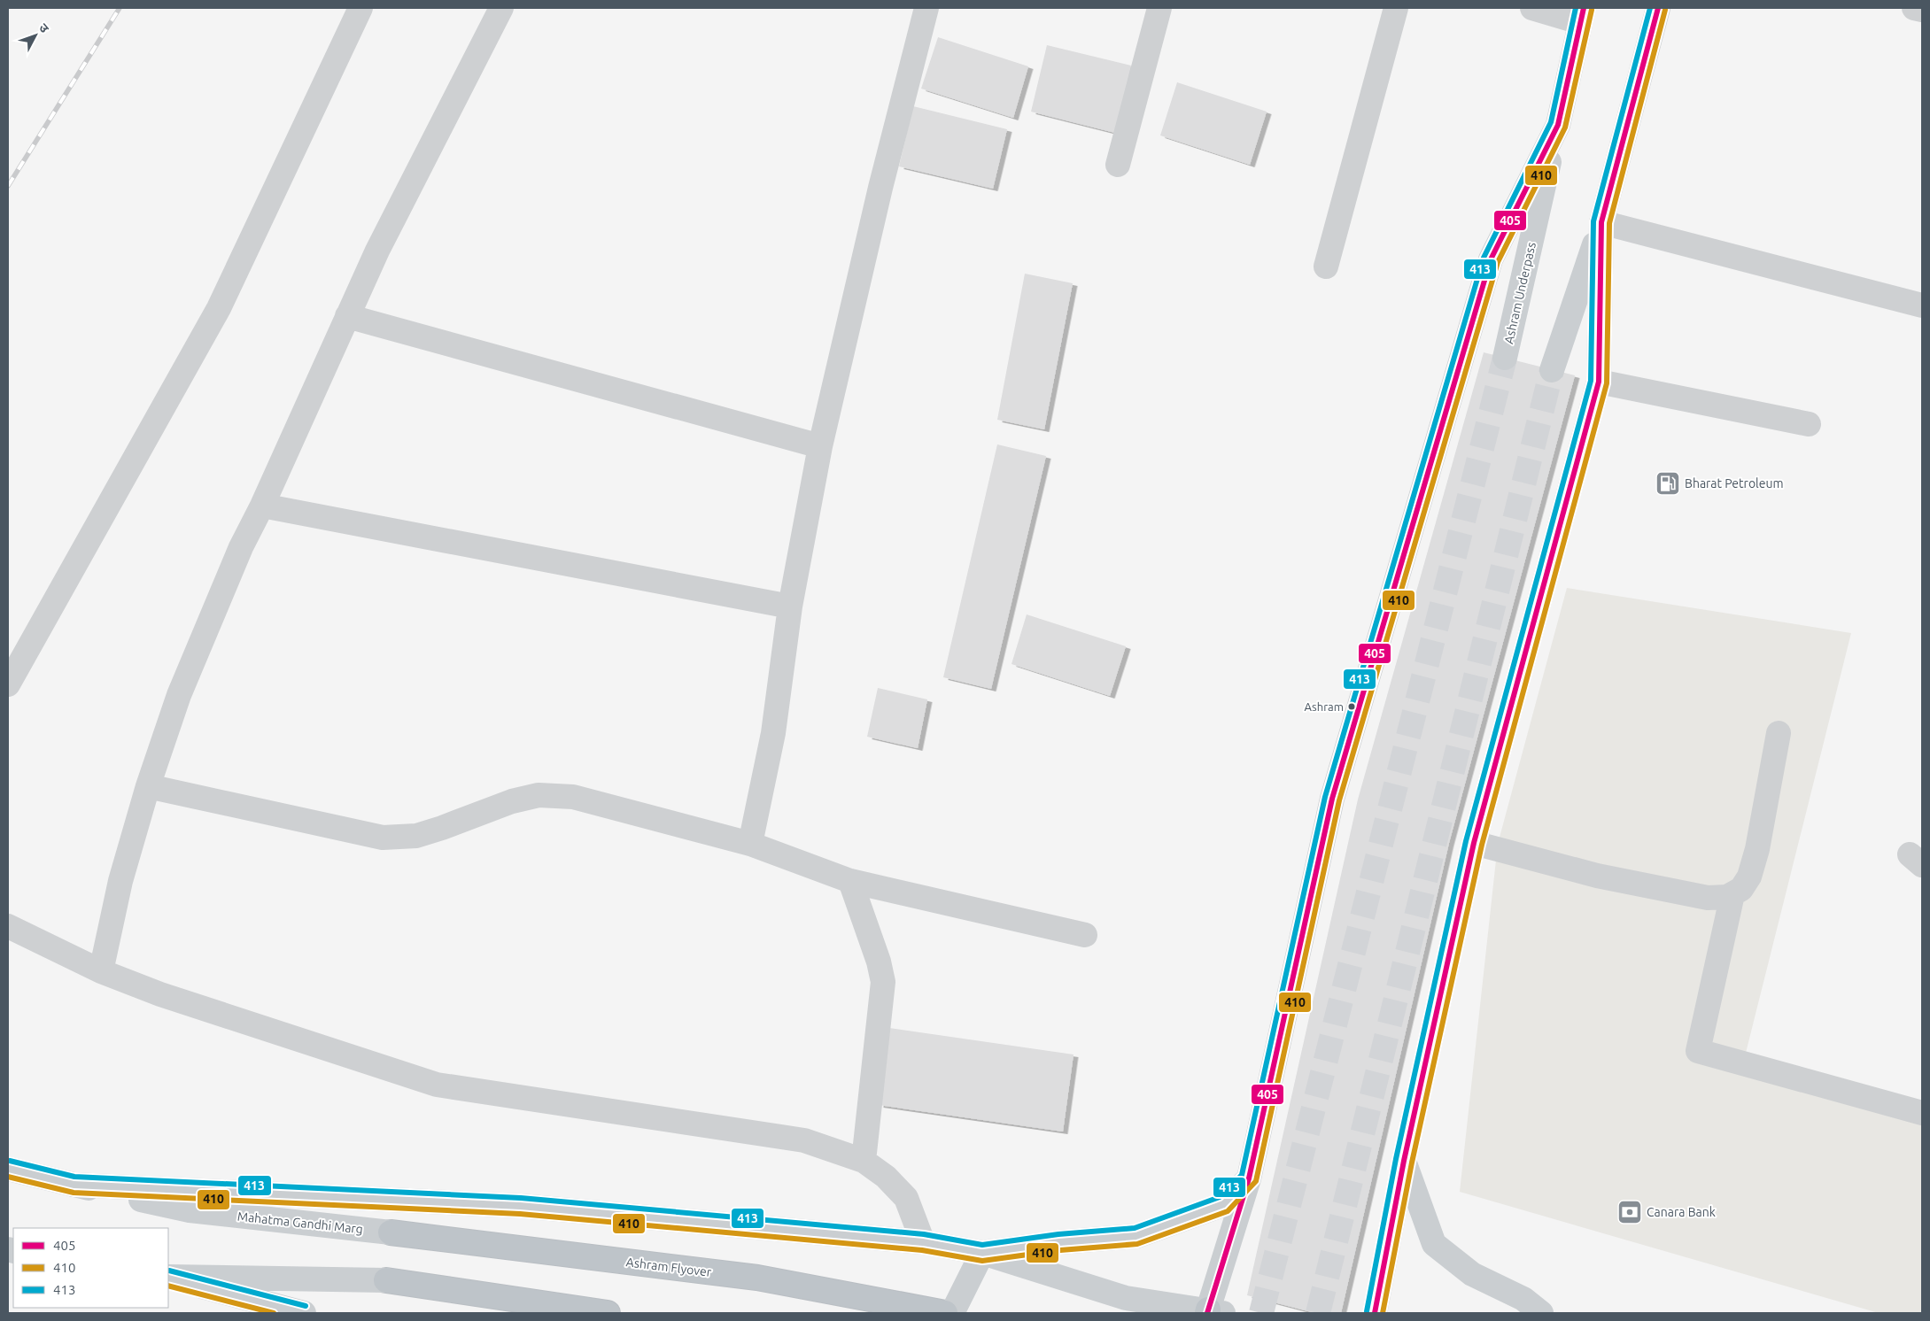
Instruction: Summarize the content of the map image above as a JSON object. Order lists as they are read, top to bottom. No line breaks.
{"streets":{"highway":["Ashram Flyover"],"main road":["Ashram Underpass","Mahatma Gandhi Marg"]},"crossings":[["Mahatma Gandhi Marg","Ashram Flyover"]],"places":{"fuel station":["Bharat Petroleum"],"other":["Ashram"],"bank":["Canara Bank"]},"lines":["transit line 405","transit line 413","transit line 410"],"legend":["405","410","413"],"north":"top right"}
